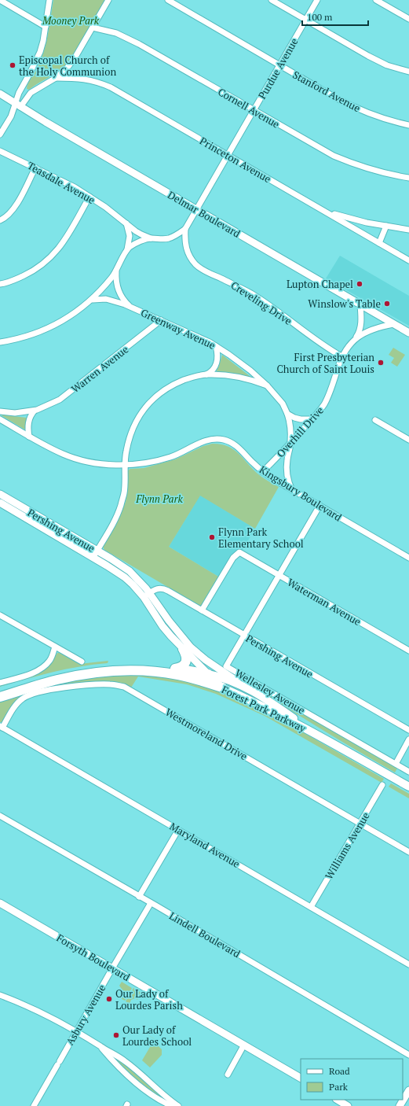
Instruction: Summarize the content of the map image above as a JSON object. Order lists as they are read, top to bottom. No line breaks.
{"streets":{"highway":["Forest Park Parkway"],"main road":["Delmar Boulevard","Pershing Avenue","Forsyth Boulevard"],"street":["Purdue Avenue","Stanford Avenue","Cornell Avenue","Princeton Avenue","Teasdale Avenue","Creveling Drive","Greenway Avenue","Warren Avenue","Overhill Drive","Kingsbury Boulevard","Waterman Avenue","Wellesley Avenue","Westmoreland Drive","Maryland Avenue","Williams Avenue","Lindell Boulevard","Asbury Avenue"]},"crossings":[["Purdue Avenue","Stanford Avenue"],["Purdue Avenue","Cornell Avenue"],["Purdue Avenue","Princeton Avenue"],["Purdue Avenue","Delmar Boulevard"],["Purdue Avenue","Creveling Drive"],["Delmar Boulevard","Overhill Drive"],["Creveling Drive","Overhill Drive"],["Greenway Avenue","Warren Avenue"],["Greenway Avenue","Overhill Drive"],["Greenway Avenue","Kingsbury Boulevard"],["Overhill Drive","Kingsbury Boulevard"],["Kingsbury Boulevard","Wellesley Avenue"],["Pershing Avenue","Waterman Avenue"],["Pershing Avenue","Wellesley Avenue"],["Pershing Avenue","Forest Park Parkway"],["Waterman Avenue","Wellesley Avenue"],["Westmoreland Drive","Maryland Avenue"],["Westmoreland Drive","Williams Avenue"],["Maryland Avenue","Williams Avenue"],["Lindell Boulevard","Asbury Avenue"],["Forsyth Boulevard","Asbury Avenue"]],"parks":["Mooney Park","Flynn Park"],"places":["Episcopal Church of the Holy Communion","Lupton Chapel","Winslow's Table","First Presbyterian Church of Saint Louis","Flynn Park Elementary School","Our Lady of Lourdes Parish","Our Lady of Lourdes School"],"legend":["Road","Park"],"scale_bar":"100 m"}
